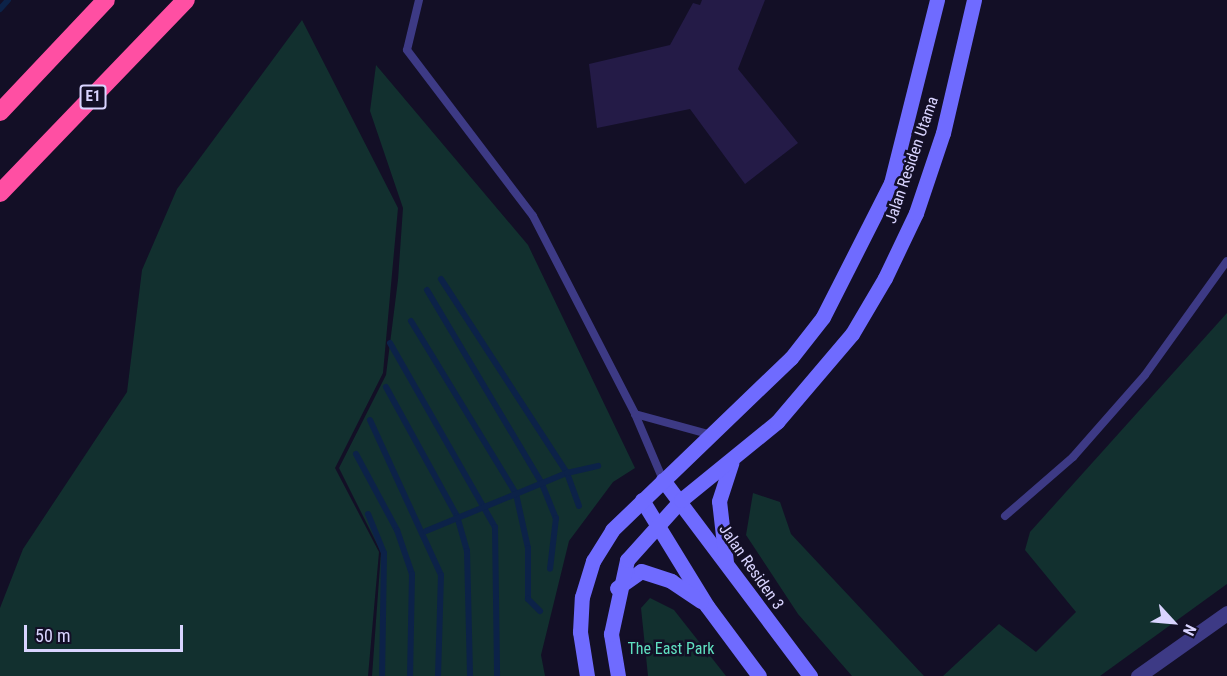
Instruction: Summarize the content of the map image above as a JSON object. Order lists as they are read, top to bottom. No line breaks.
{"streets":{"highway":["E1"],"street":["Jalan Residen Utama","Jalan Residen 3"]},"crossings":[["Jalan Residen Utama","Jalan Residen 3"]],"parks":["The East Park"],"scale_bar":"50 m","north":"bottom right"}
